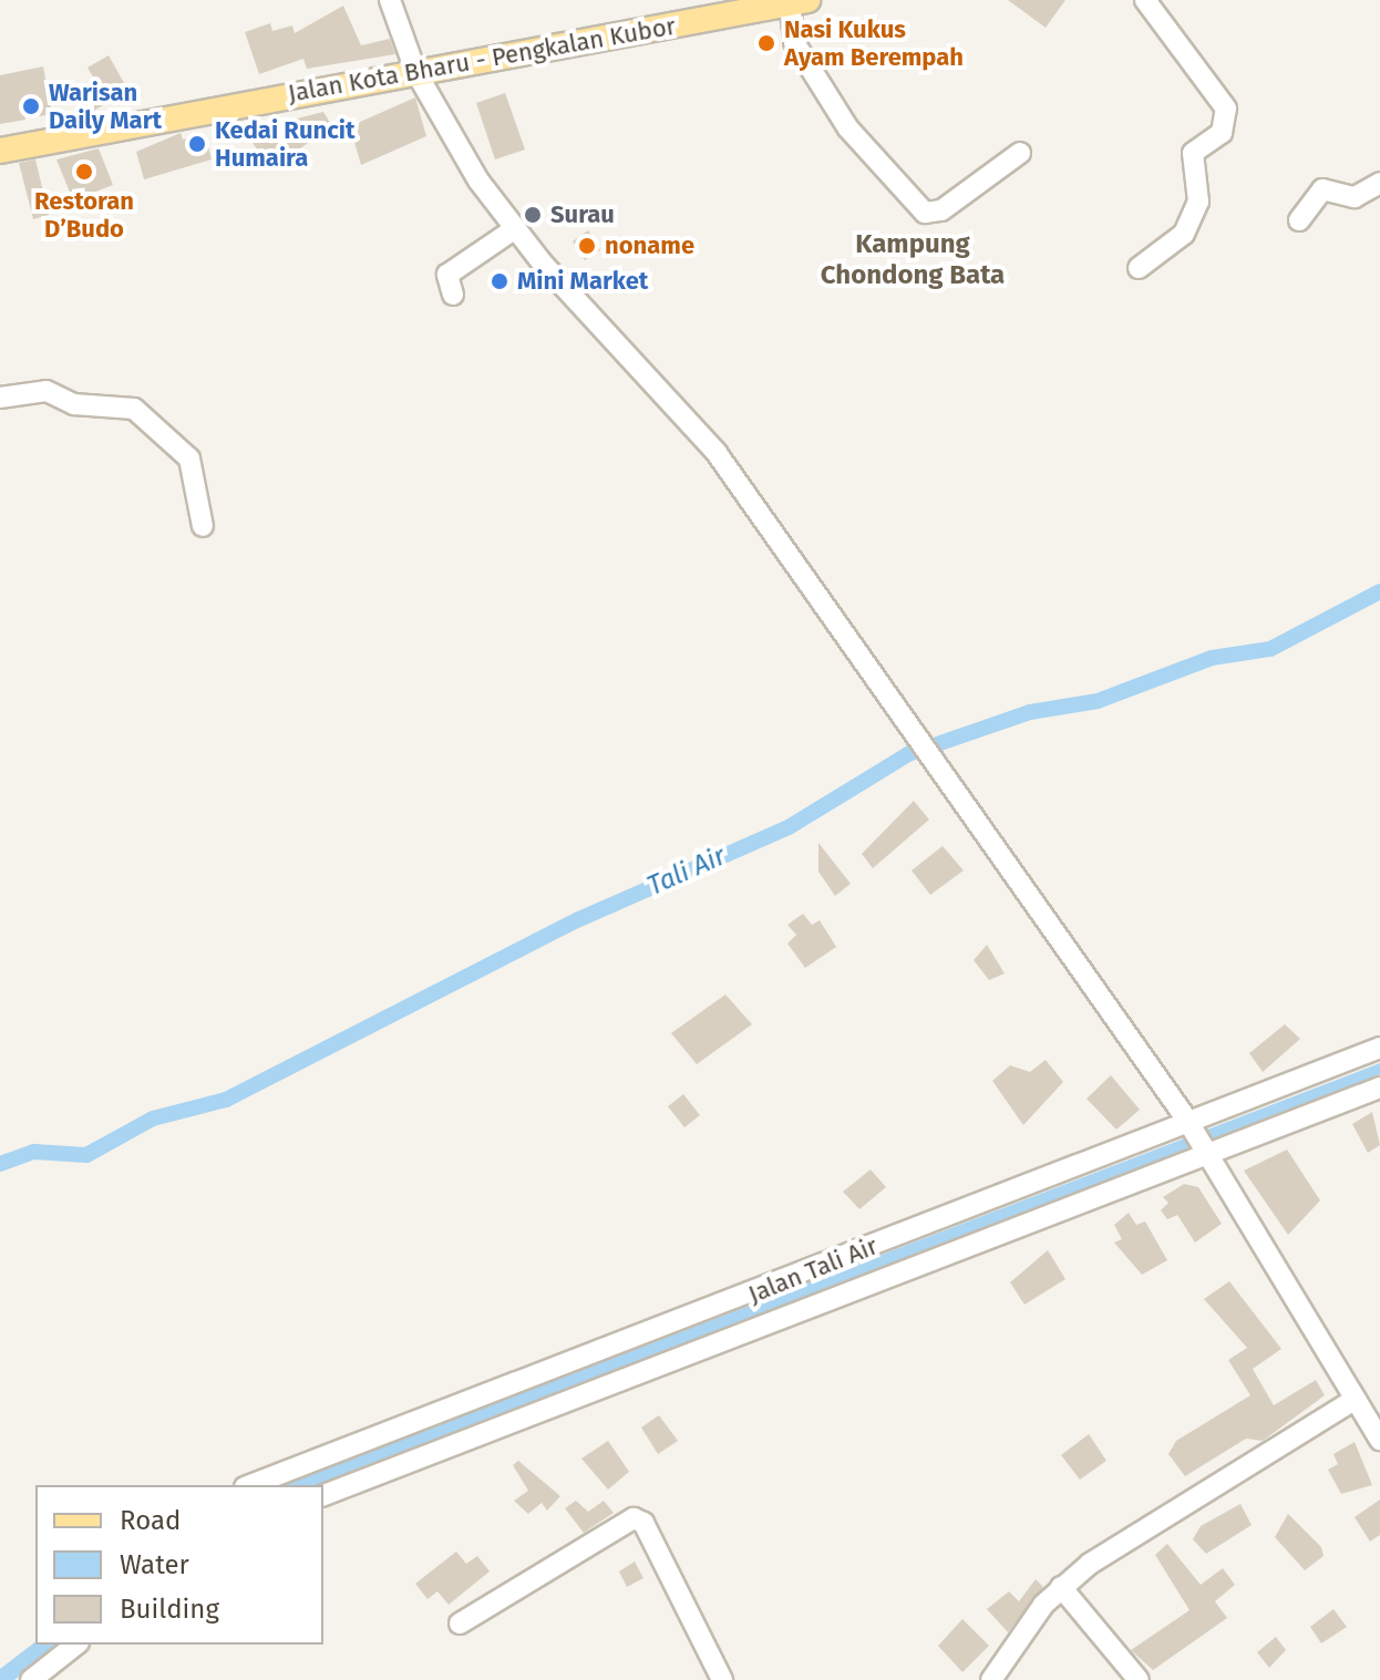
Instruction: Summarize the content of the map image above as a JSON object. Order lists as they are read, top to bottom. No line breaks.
{"streets":{"main road":["Jalan Kota Bharu - Pengkalan Kubor"],"street":["Jalan Tali Air"]},"districts":["Kampung Chondong Bata"],"water":["Tali Air"],"places":["Nasi Kukus Ayam Berempah","Warisan Daily Mart","Kedai Runcit Humaira","Restoran D’Budo","Surau","noname","Mini Market"],"legend":["Road","Water","Building"]}
